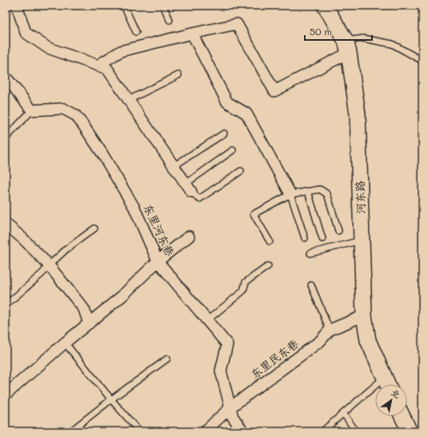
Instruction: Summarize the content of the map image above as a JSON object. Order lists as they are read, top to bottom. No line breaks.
{"streets":{"main road":["河东路"],"street":["东里河东巷","东里民东巷"]},"crossings":[["河东路","东里民东巷"],["东里河东巷","东里民东巷"]],"scale_bar":"50 m","north":"top right"}
